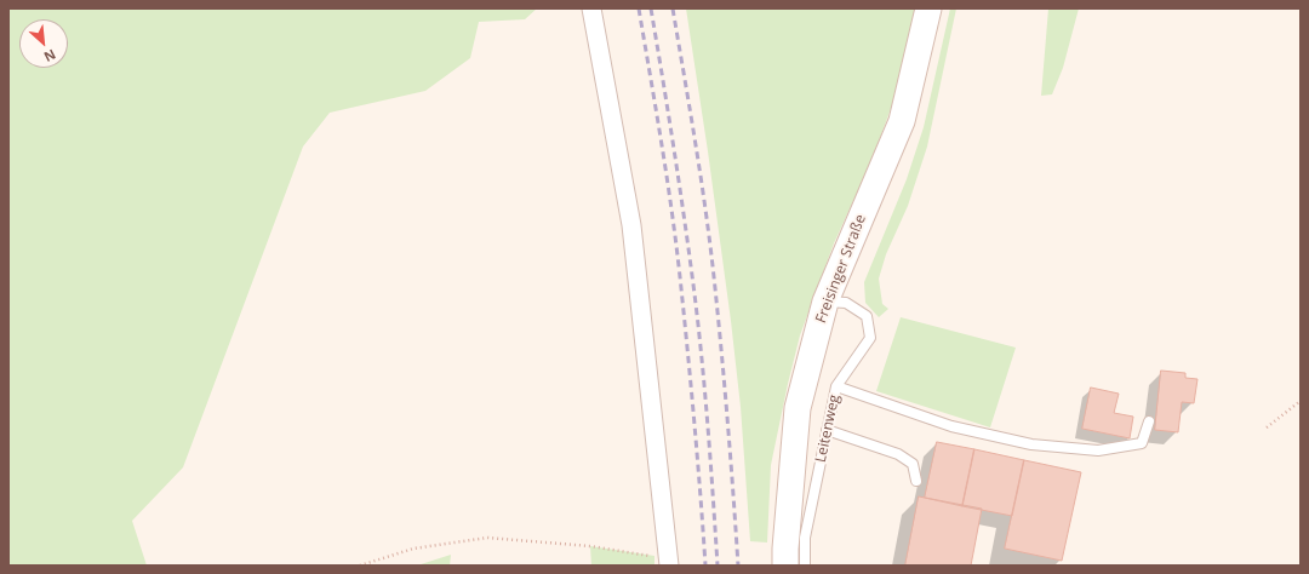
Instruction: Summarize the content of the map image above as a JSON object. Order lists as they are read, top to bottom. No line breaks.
{"streets":{"main road":["Freisinger Straße"],"lane":["Leitenweg"]},"crossings":[["Freisinger Straße","Leitenweg"]],"north":"bottom right"}
